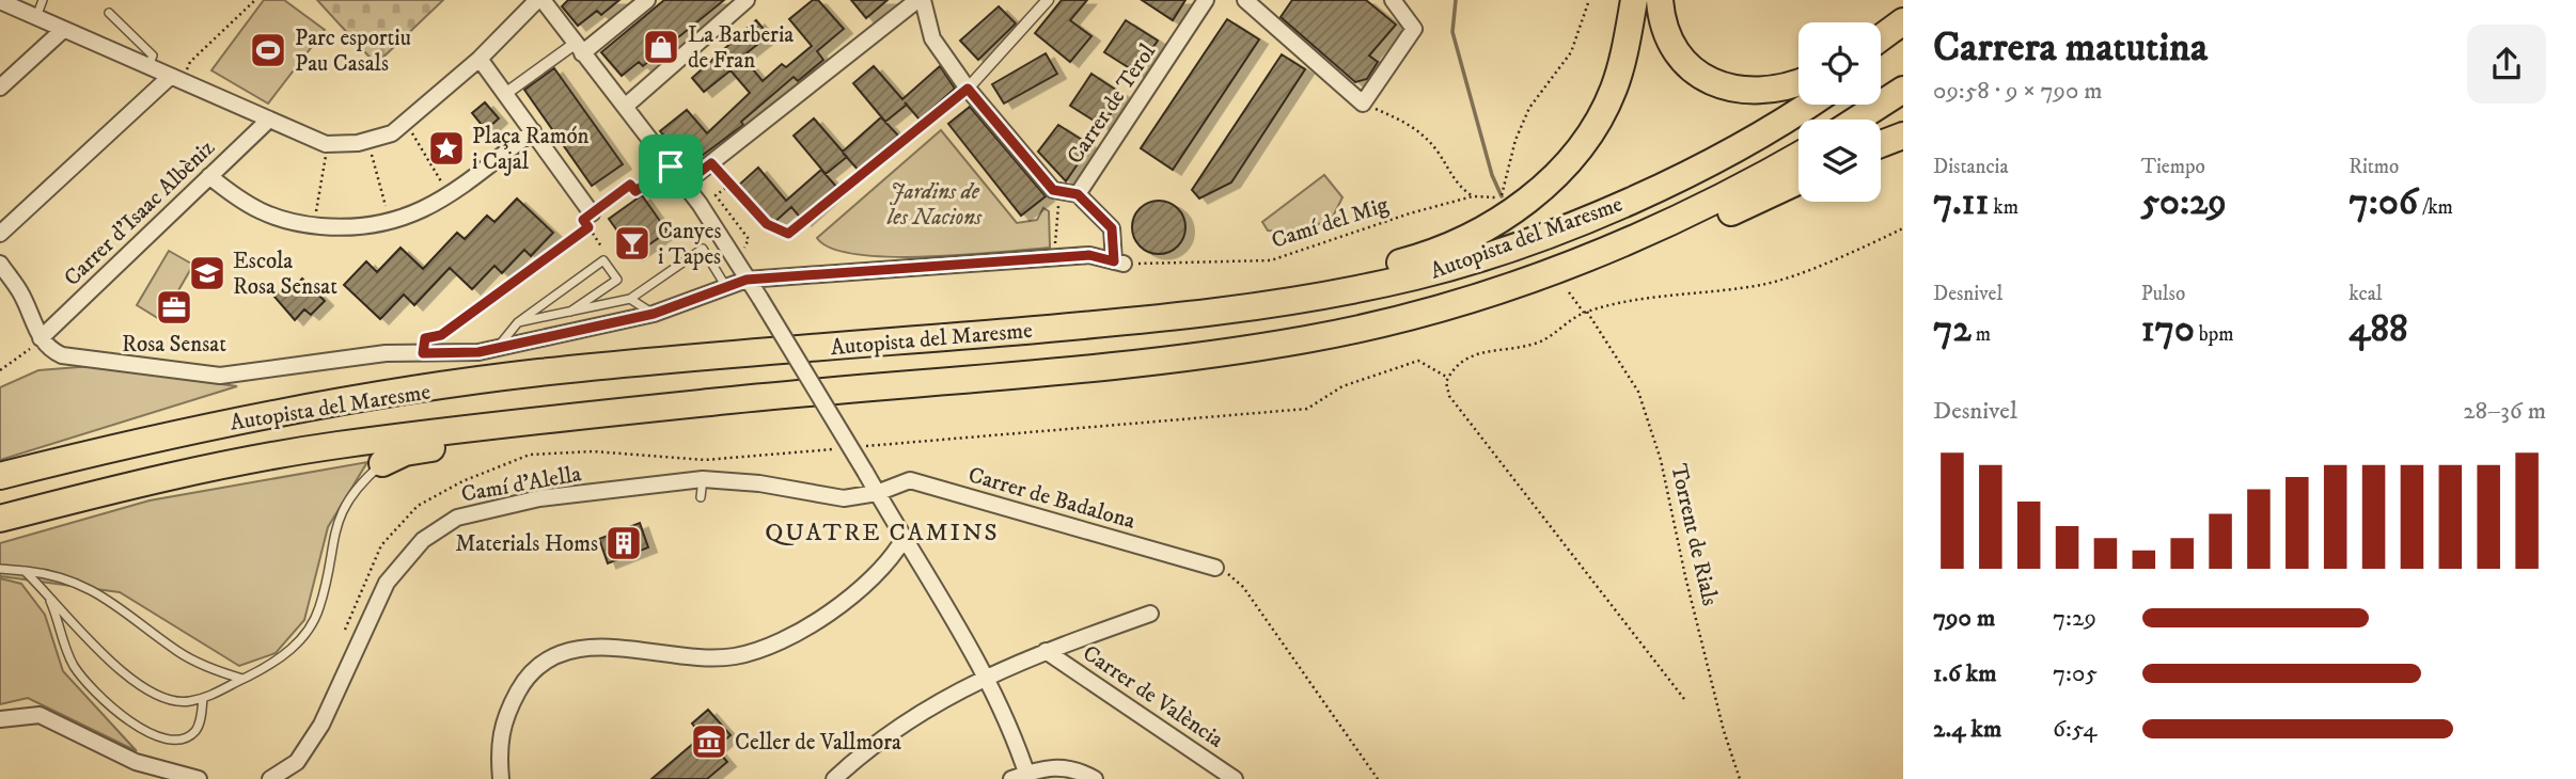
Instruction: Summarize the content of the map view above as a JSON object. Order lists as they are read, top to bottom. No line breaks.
{"streets":{"highway":["Autopista del Maresme"],"street":["Carrer de Terol","Carrer d'Isaac Albèniz","Camí d'Alella","Carrer de Badalona","Carrer de València"],"path":["Camí del Mig","Torrent de Rials"]},"crossings":[["Camí d'Alella","Carrer de Badalona"]],"districts":["QUATRE CAMINS"],"parks":["Jardins de les Nacions"],"places":{"shop":["La Barberia de Fran"],"sports":["Parc esportiu Pau Casals"],"place":["Plaça Ramón i Cajal"],"bar":["Canyes i Tapes"],"school or university":["Escola Rosa Sensat"],"office":["Rosa Sensat"],"building":["Materials Homs"],"museum":["Celler de Vallmora"]},"page":{"heading":["Carrera matutina","09:58 · 9 × 790 m"],"stats":[["Distancia","7.11 km"],["Tiempo","50:29"],["Ritmo","7:06 /km"],["Desnivel","72 m"],["Pulso","170 bpm"],["kcal","488"]],"chart":["Desnivel","28–36 m"],"list":[{"name":"790 m","note":"7:29"},{"name":"1.6 km","note":"7:05"},{"name":"2.4 km","note":"6:54"}]}}
